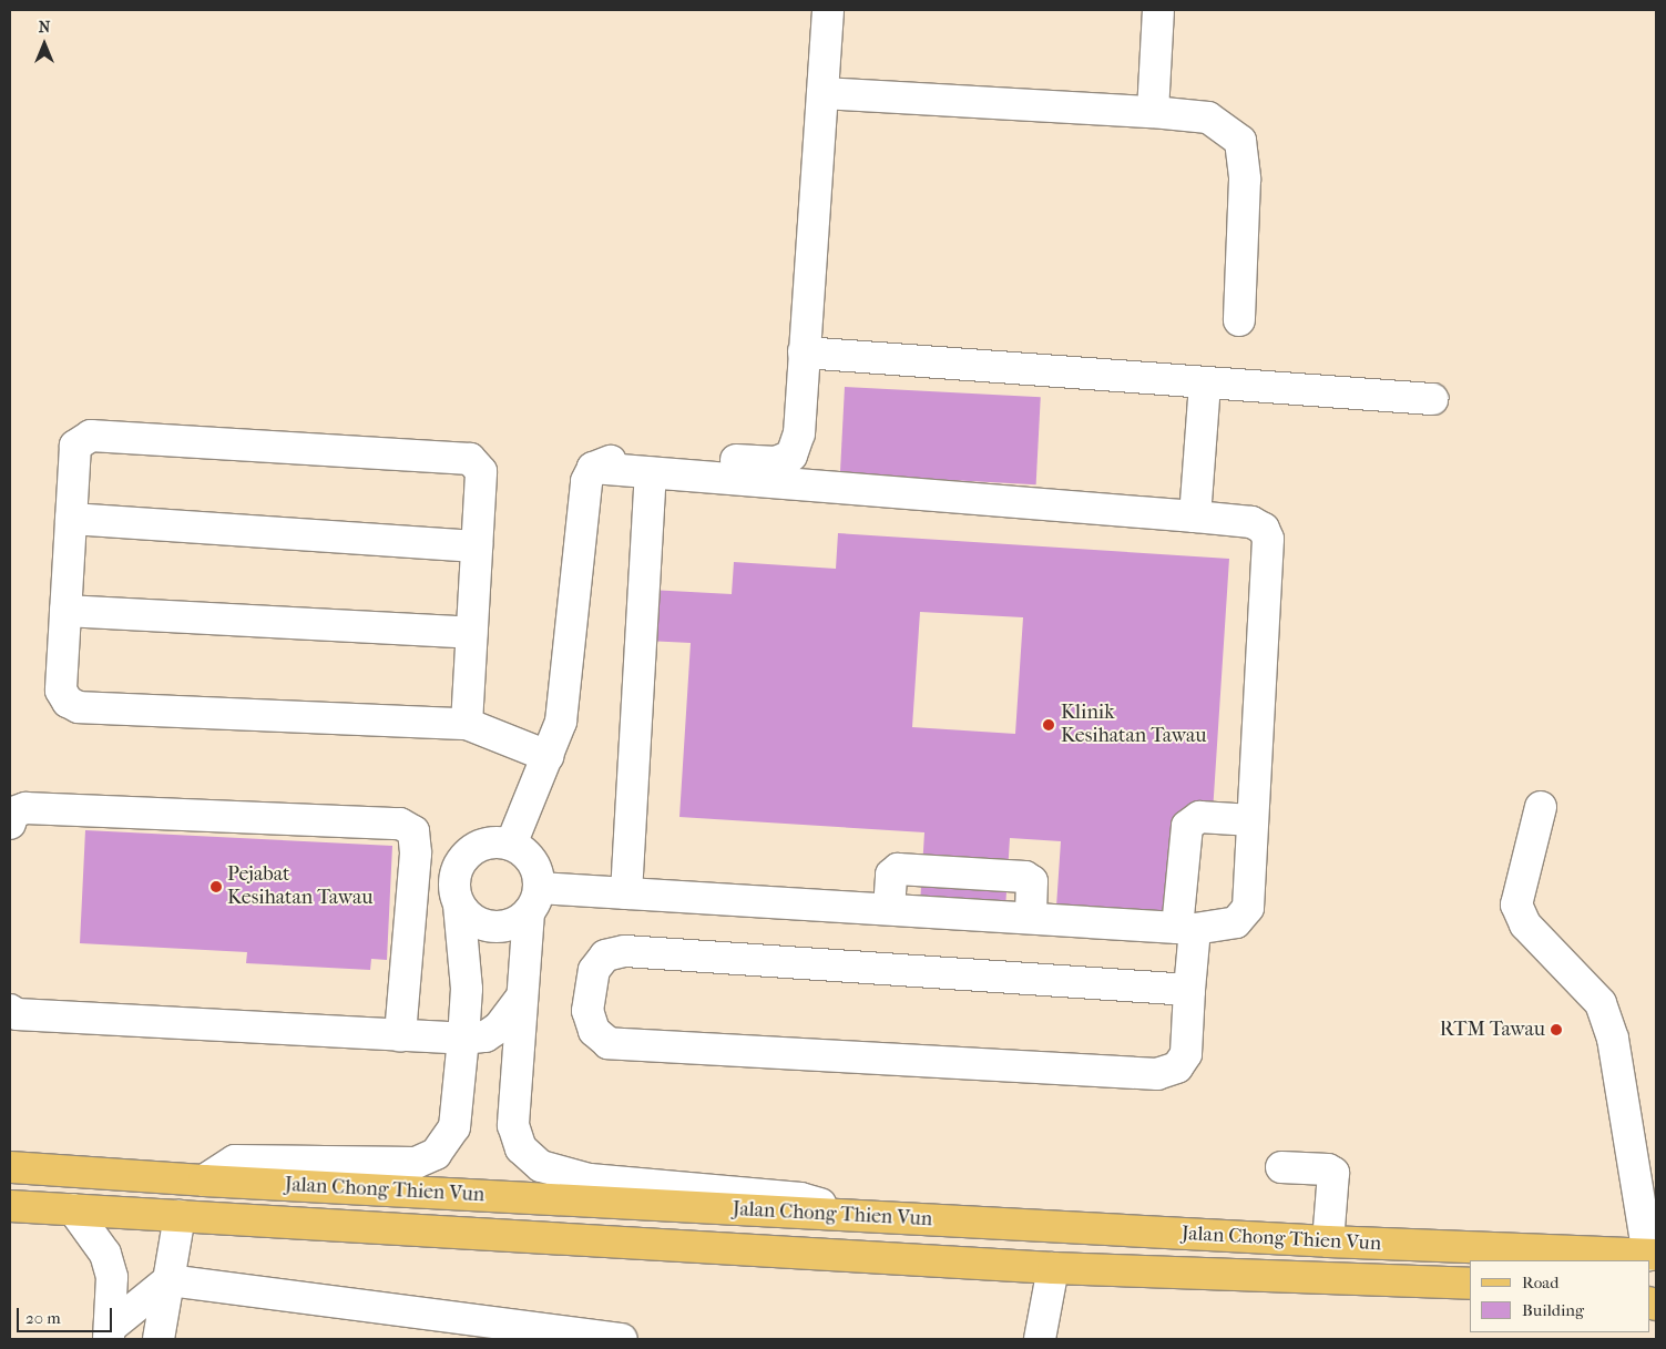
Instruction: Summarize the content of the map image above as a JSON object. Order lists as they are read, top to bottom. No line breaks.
{"streets":{"main road":["Jalan Chong Thien Vun"]},"places":["Klinik Kesihatan Tawau","Pejabat Kesihatan Tawau","RTM Tawau"],"legend":["Road","Building"],"scale_bar":"20 m","north":"top"}
